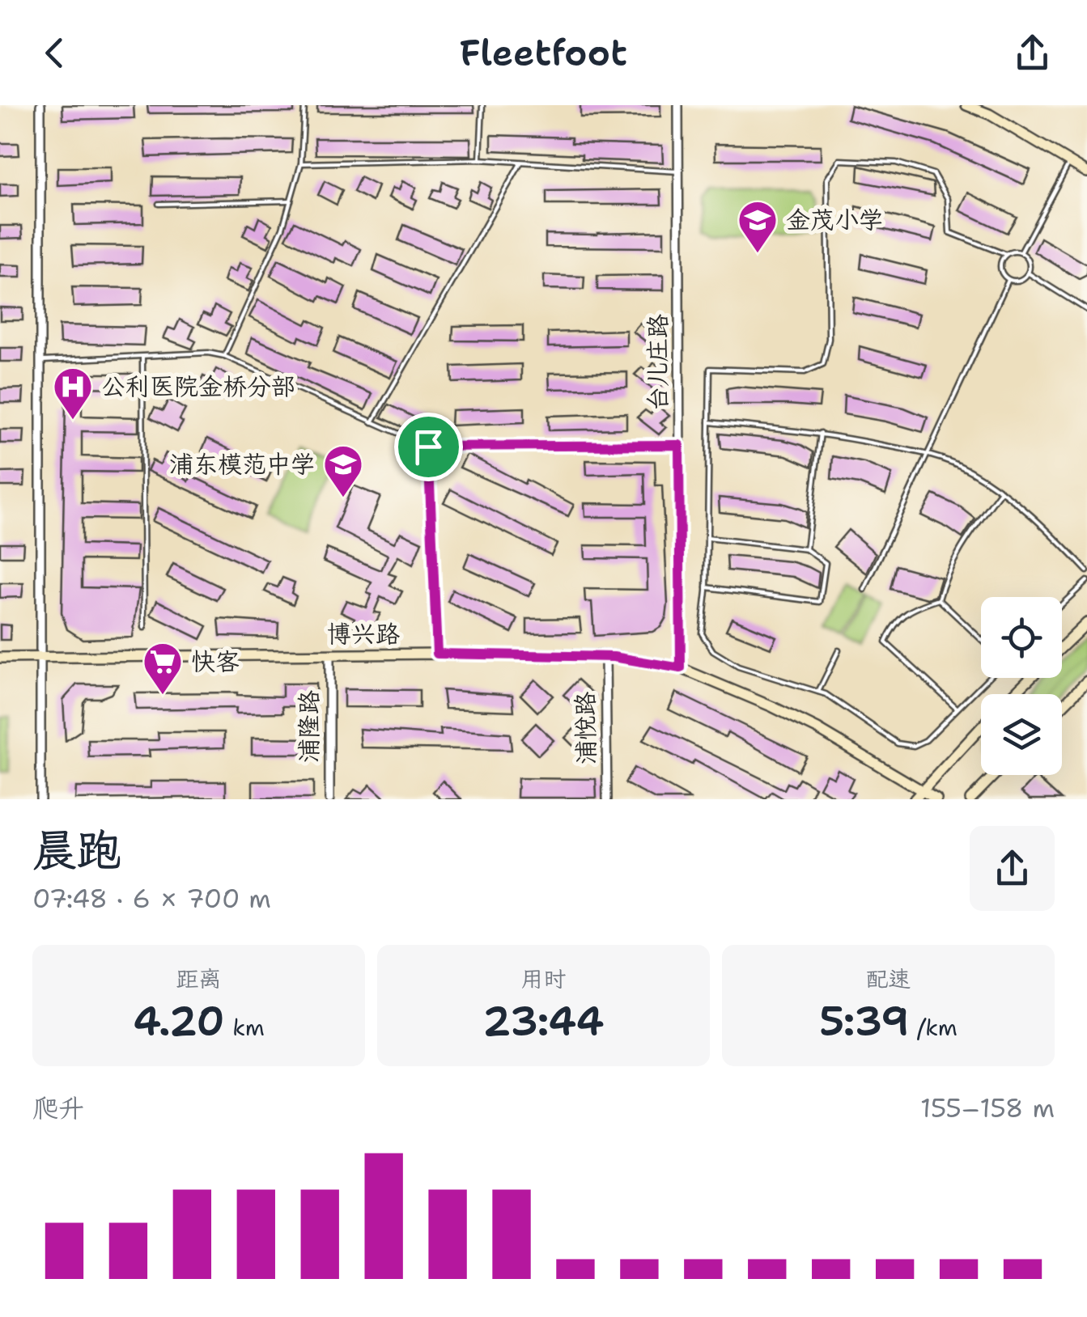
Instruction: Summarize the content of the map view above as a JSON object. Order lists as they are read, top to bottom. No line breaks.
{"streets":{"street":["台儿庄路","博兴路","浦隆路","浦悦路"]},"crossings":[["台儿庄路","博兴路"],["博兴路","浦隆路"],["博兴路","浦悦路"]],"places":{"school or university":["金茂小学","浦东模范中学"],"hospital":["公利医院金桥分部"],"supermarket":["快客"]},"page":{"header":"Fleetfoot","heading":["晨跑","07:48 · 6 × 700 m"],"stats":[["距离","4.20 km"],["用时","23:44"],["配速","5:39 /km"]],"chart":["爬升","155–158 m"]}}
